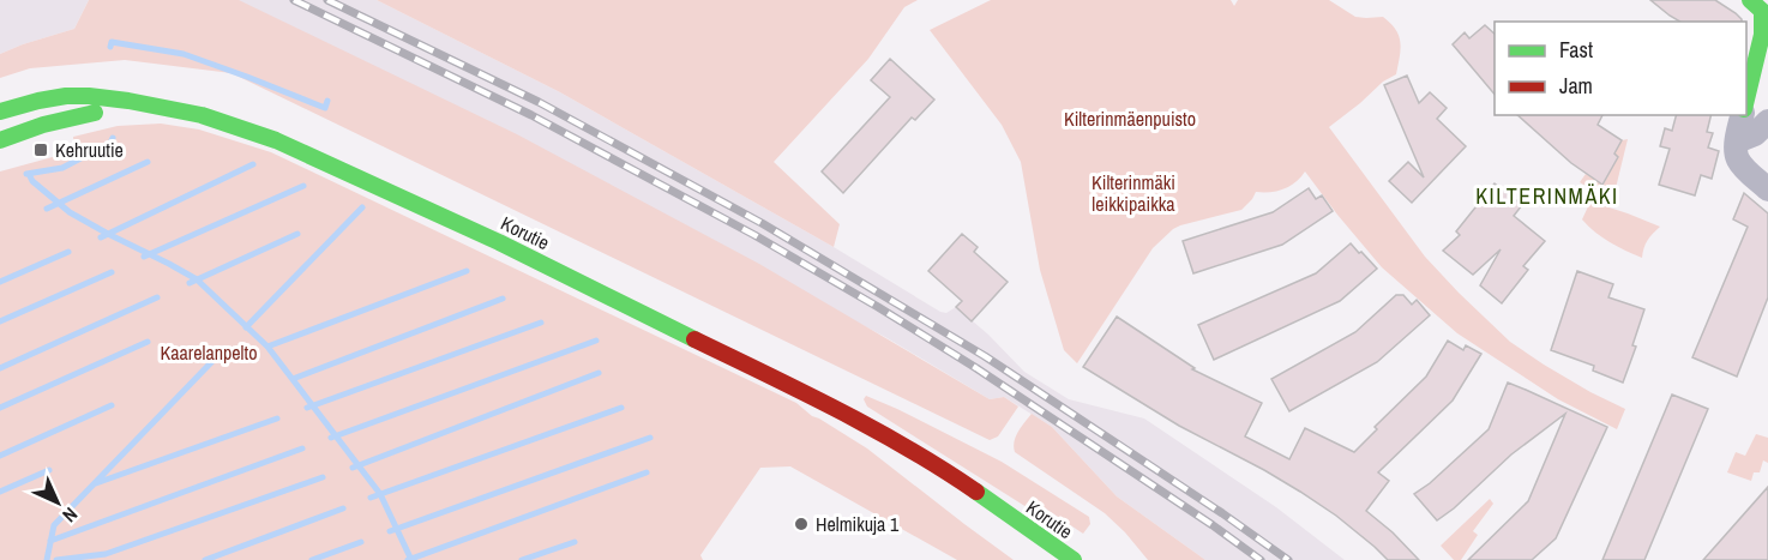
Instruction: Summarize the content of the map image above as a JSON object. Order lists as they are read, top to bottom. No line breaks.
{"streets":{"street":["Korutie"]},"districts":["KILTERINMÄKI"],"parks":["Kilterinmäenpuisto","Kilterinmäki leikkipaikka","Kaarelanpelto"],"places":{"transit":["Kehruutie"],"other":["Helmikuja 1"]},"legend":["Fast","Jam"],"north":"bottom right"}
